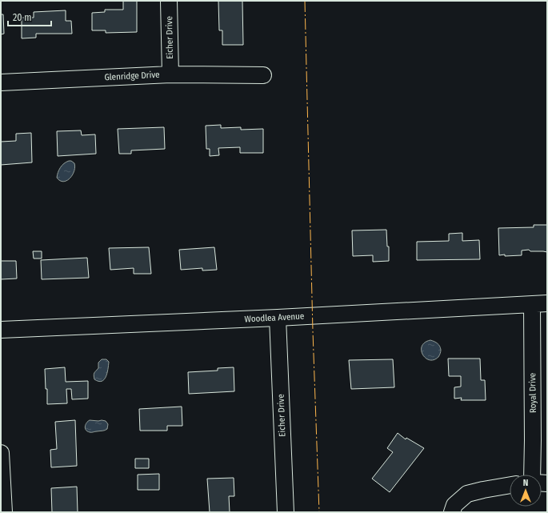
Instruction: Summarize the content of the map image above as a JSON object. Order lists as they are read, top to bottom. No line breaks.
{"streets":{"street":["Eicher Drive","Glenridge Drive","Woodlea Avenue","Royal Drive"]},"crossings":[["Eicher Drive","Glenridge Drive"],["Eicher Drive","Woodlea Avenue"],["Woodlea Avenue","Royal Drive"]],"scale_bar":"20 m","north":"top"}
